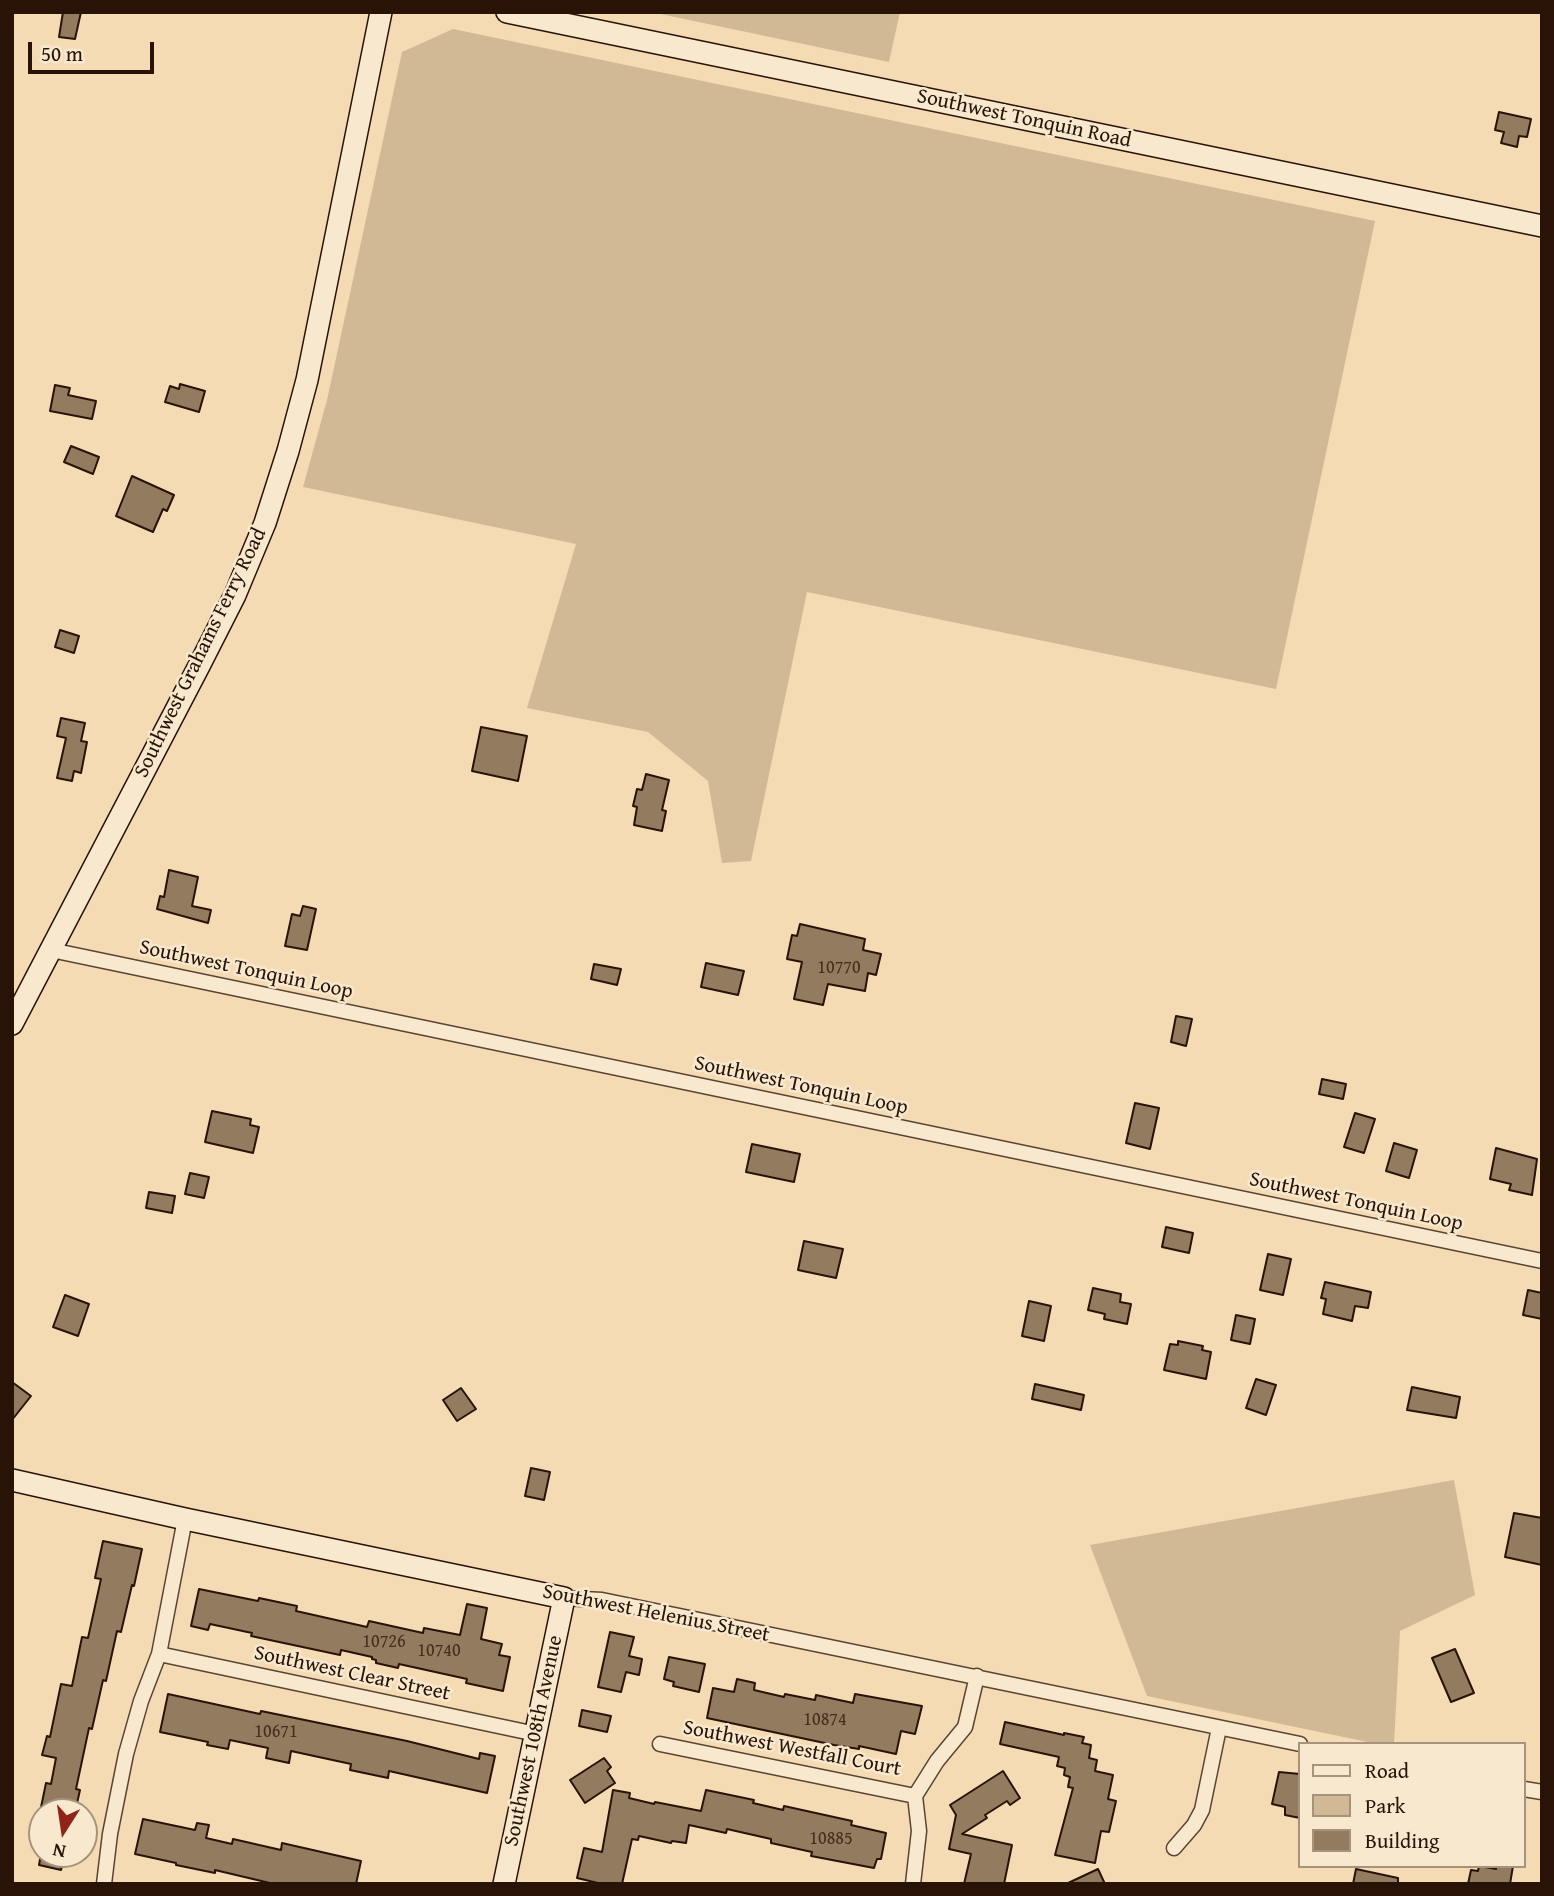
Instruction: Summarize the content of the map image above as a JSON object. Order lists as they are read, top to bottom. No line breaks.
{"streets":{"street":["Southwest Tonquin Road","Southwest Grahams Ferry Road","Southwest Tonquin Loop","Southwest Helenius Street","Southwest Clear Street","Southwest 108th Avenue","Southwest Westfall Court"]},"crossings":[["Southwest Grahams Ferry Road","Southwest Tonquin Loop"],["Southwest Helenius Street","Southwest 108th Avenue"],["Southwest Clear Street","Southwest 108th Avenue"]],"house_numbers":["10770","10726","10740","10874","10671","10885"],"legend":["Road","Park","Building"],"scale_bar":"50 m","north":"bottom"}
